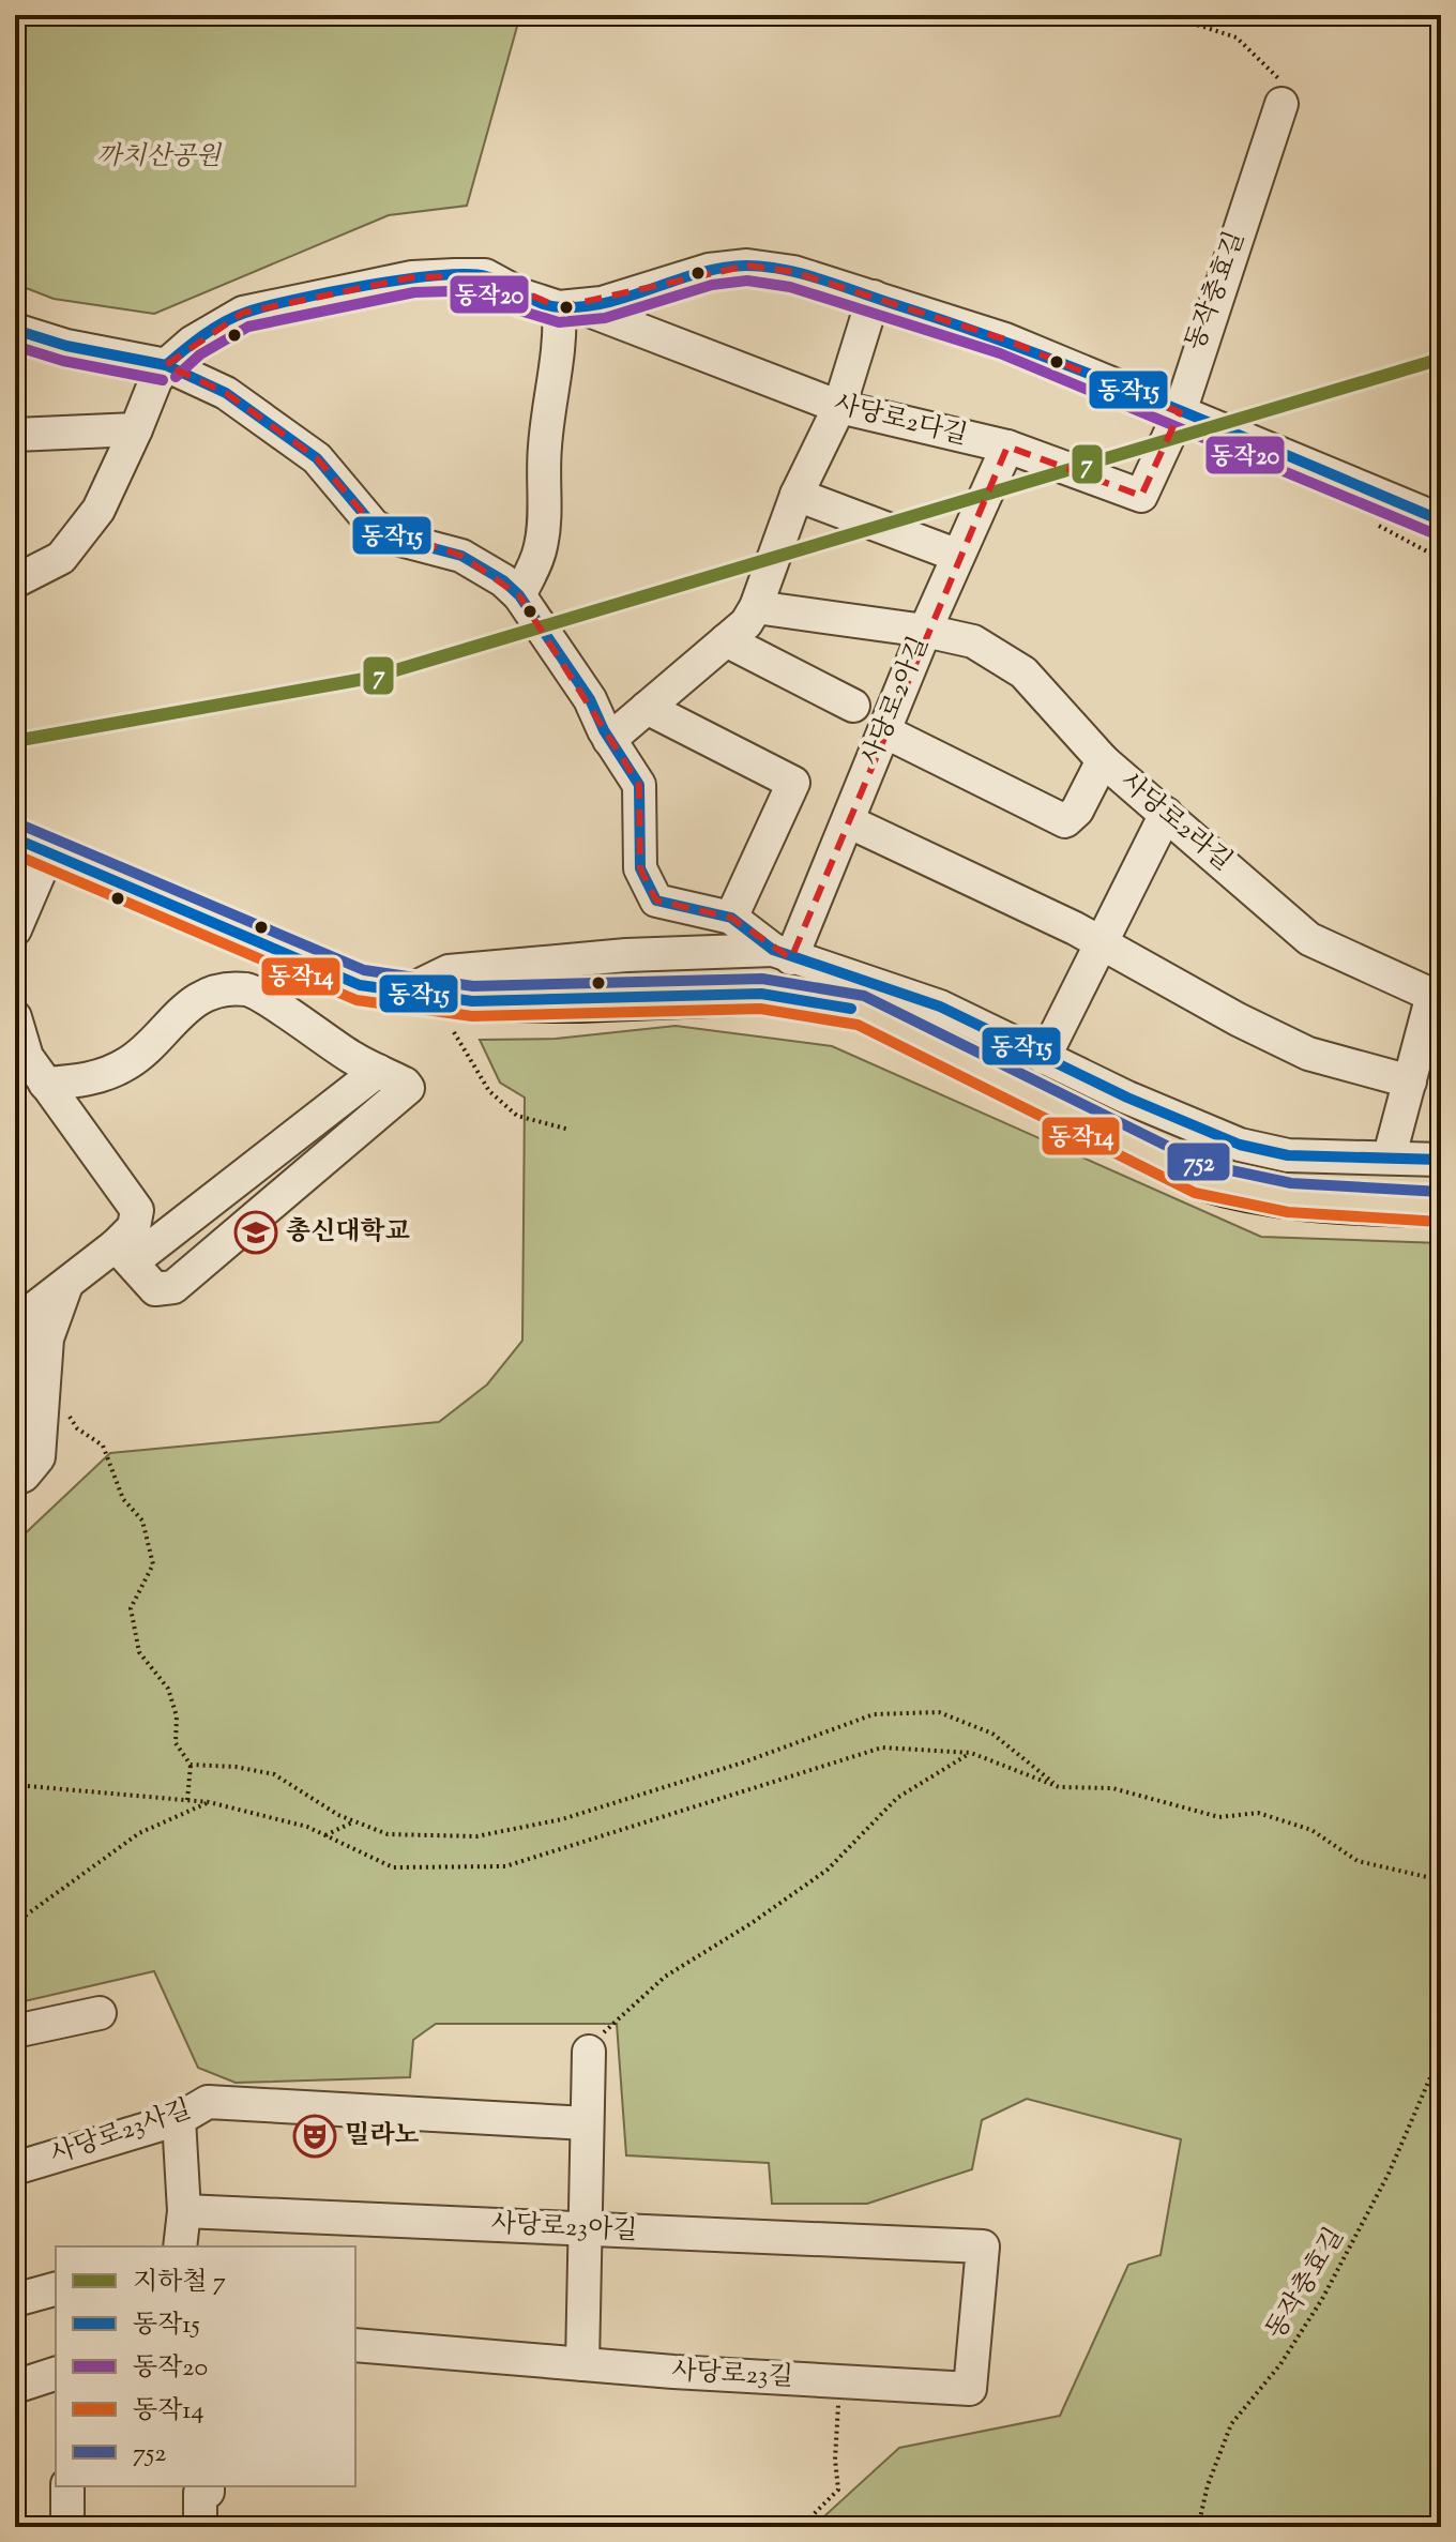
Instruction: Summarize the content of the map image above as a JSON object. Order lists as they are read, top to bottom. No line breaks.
{"streets":{"street":["사당로2다길","사당로2아길","사당로2라길","사당로23사길","사당로23아길","사당로23길"],"path":["동작충효길"]},"crossings":[["사당로2다길","사당로2아길"],["사당로2아길","사당로2라길"],["사당로23아길","사당로23길"]],"parks":["까치산공원"],"places":{"school or university":["총신대학교"],"theatre":["밀라노"]},"lines":["transit line 동작15","transit line 동작20","metro line 7","transit line 752","transit line 동작14"],"legend":["지하철 7","동작15","동작20","동작14","752"]}
